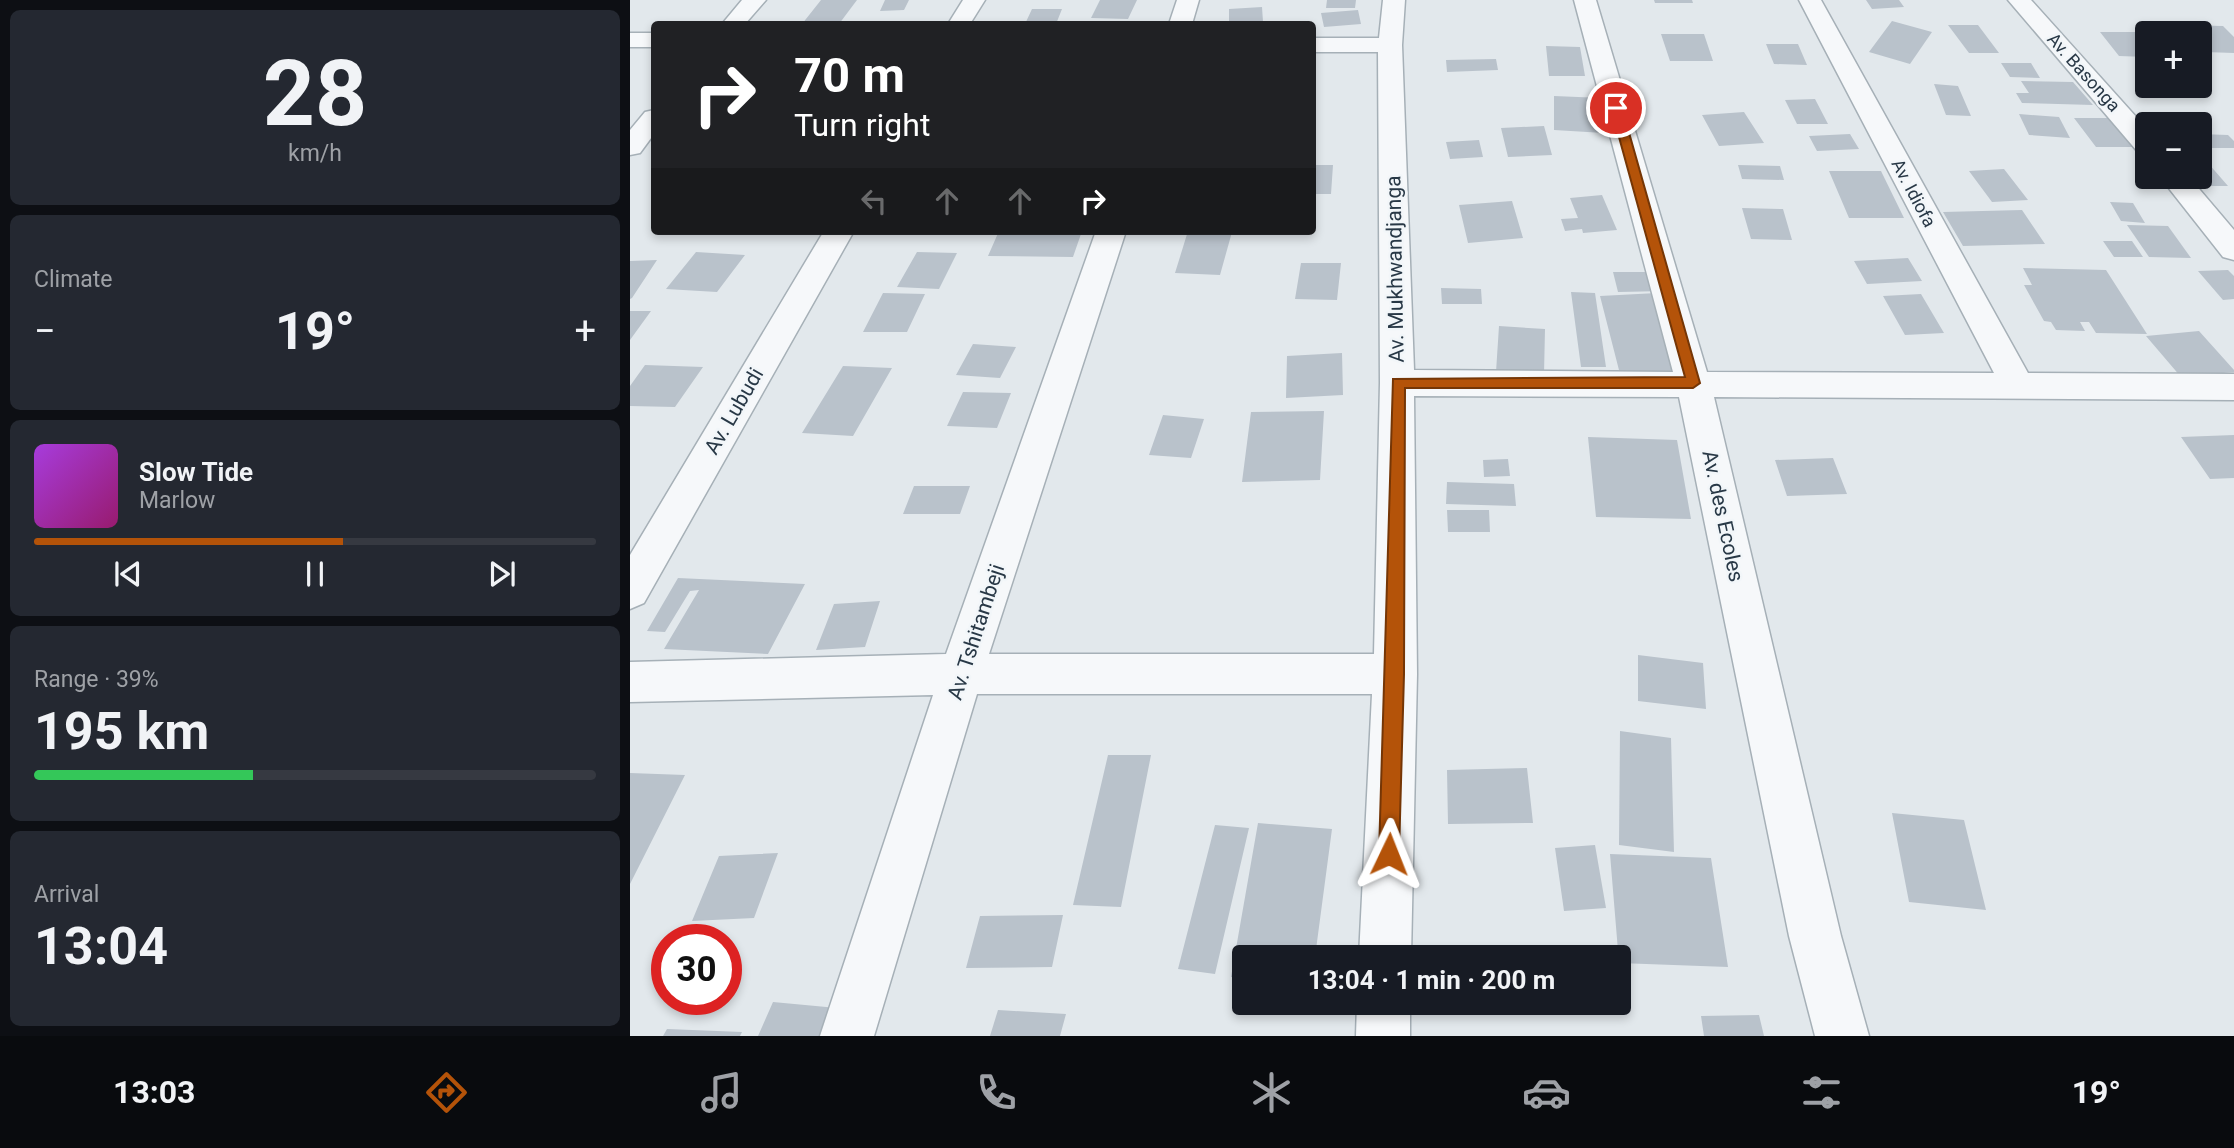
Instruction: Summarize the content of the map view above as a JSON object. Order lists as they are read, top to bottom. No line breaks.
{"streets":{"street":["Av. Basonga","Av. Idiofa","Av. Mukhwandjanga","Av. Lubudi","Av. des Ecoles","Av. Tshitambeji"]},"page":{"tile":[["28","km/h"],"Climate",["Range · 39%","195 km"],["Arrival","13:04"]],"map_buttons":["+","−"],"turn":["70 m","Turn right"],"heat":["−","19°","+"],"song":["Slow Tide","Marlow"],"limit":"30","trip":"13:04 · 1 min · 200 m","tabs":["13:03","19°"]}}
